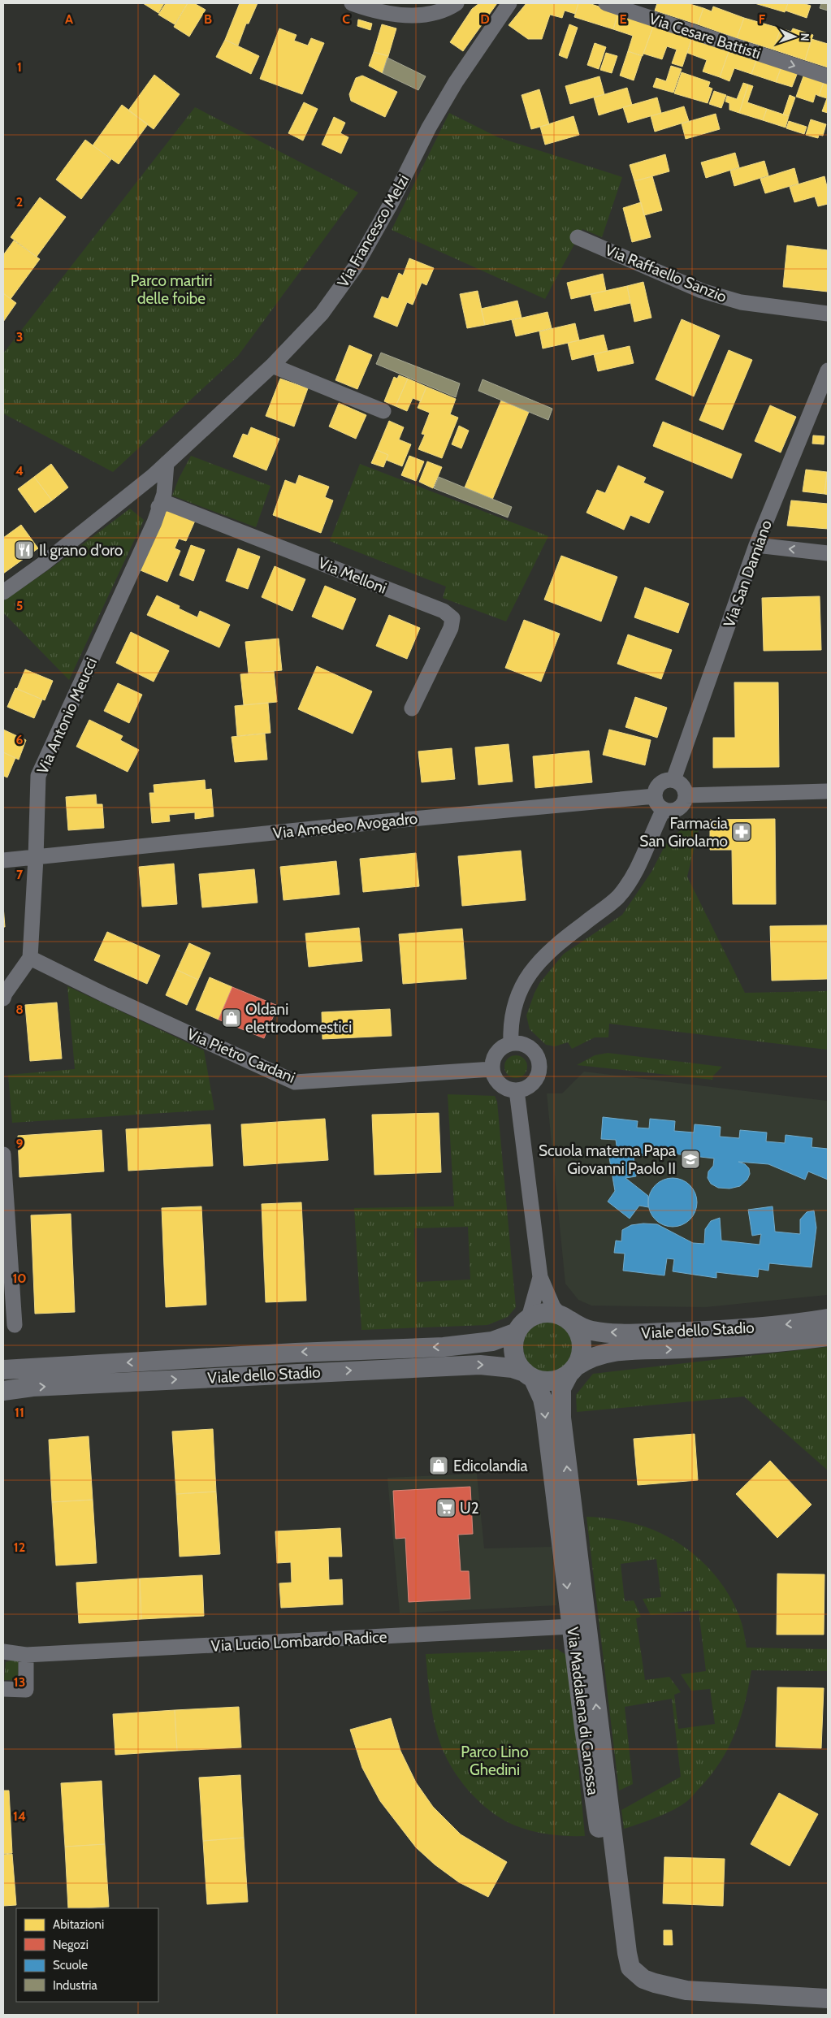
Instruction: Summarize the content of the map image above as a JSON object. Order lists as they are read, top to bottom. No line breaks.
{"streets":{"street":["Via Cesare Battisti","Via Francesco Melzi","Via Raffaello Sanzio","Via San Damiano","Via Melloni","Via Antonio Meucci","Via Amedeo Avogadro","Via Pietro Cardani","Viale dello Stadio","Via Lucio Lombardo Radice","Via Maddalena di Canossa"]},"crossings":[["Via Francesco Melzi","Via Antonio Meucci"],["Via San Damiano","Via Amedeo Avogadro"],["Via Melloni","Via Antonio Meucci"],["Via Antonio Meucci","Via Amedeo Avogadro"],["Via Antonio Meucci","Via Pietro Cardani"],["Viale dello Stadio","Via Maddalena di Canossa"],["Via Lucio Lombardo Radice","Via Maddalena di Canossa"]],"one_way":["Via Cesare Battisti"],"parks":["Parco martiri delle foibe","Parco Lino Ghedini"],"places":{"restaurant":["Il grano d'oro"],"pharmacy":["Farmacia San Girolamo"],"shop":["Oldani elettrodomestici","Edicolandia"],"school or university":["Scuola materna Papa Giovanni Paolo II"],"supermarket":["U2"]},"legend":["Abitazioni","Negozi","Scuole","Industria"],"north":"right","grid":{"columns":["A","B","C","D","E","F"],"rows":["1","2","3","4","5","6","7","8","9","10","11","12","13","14"]}}
